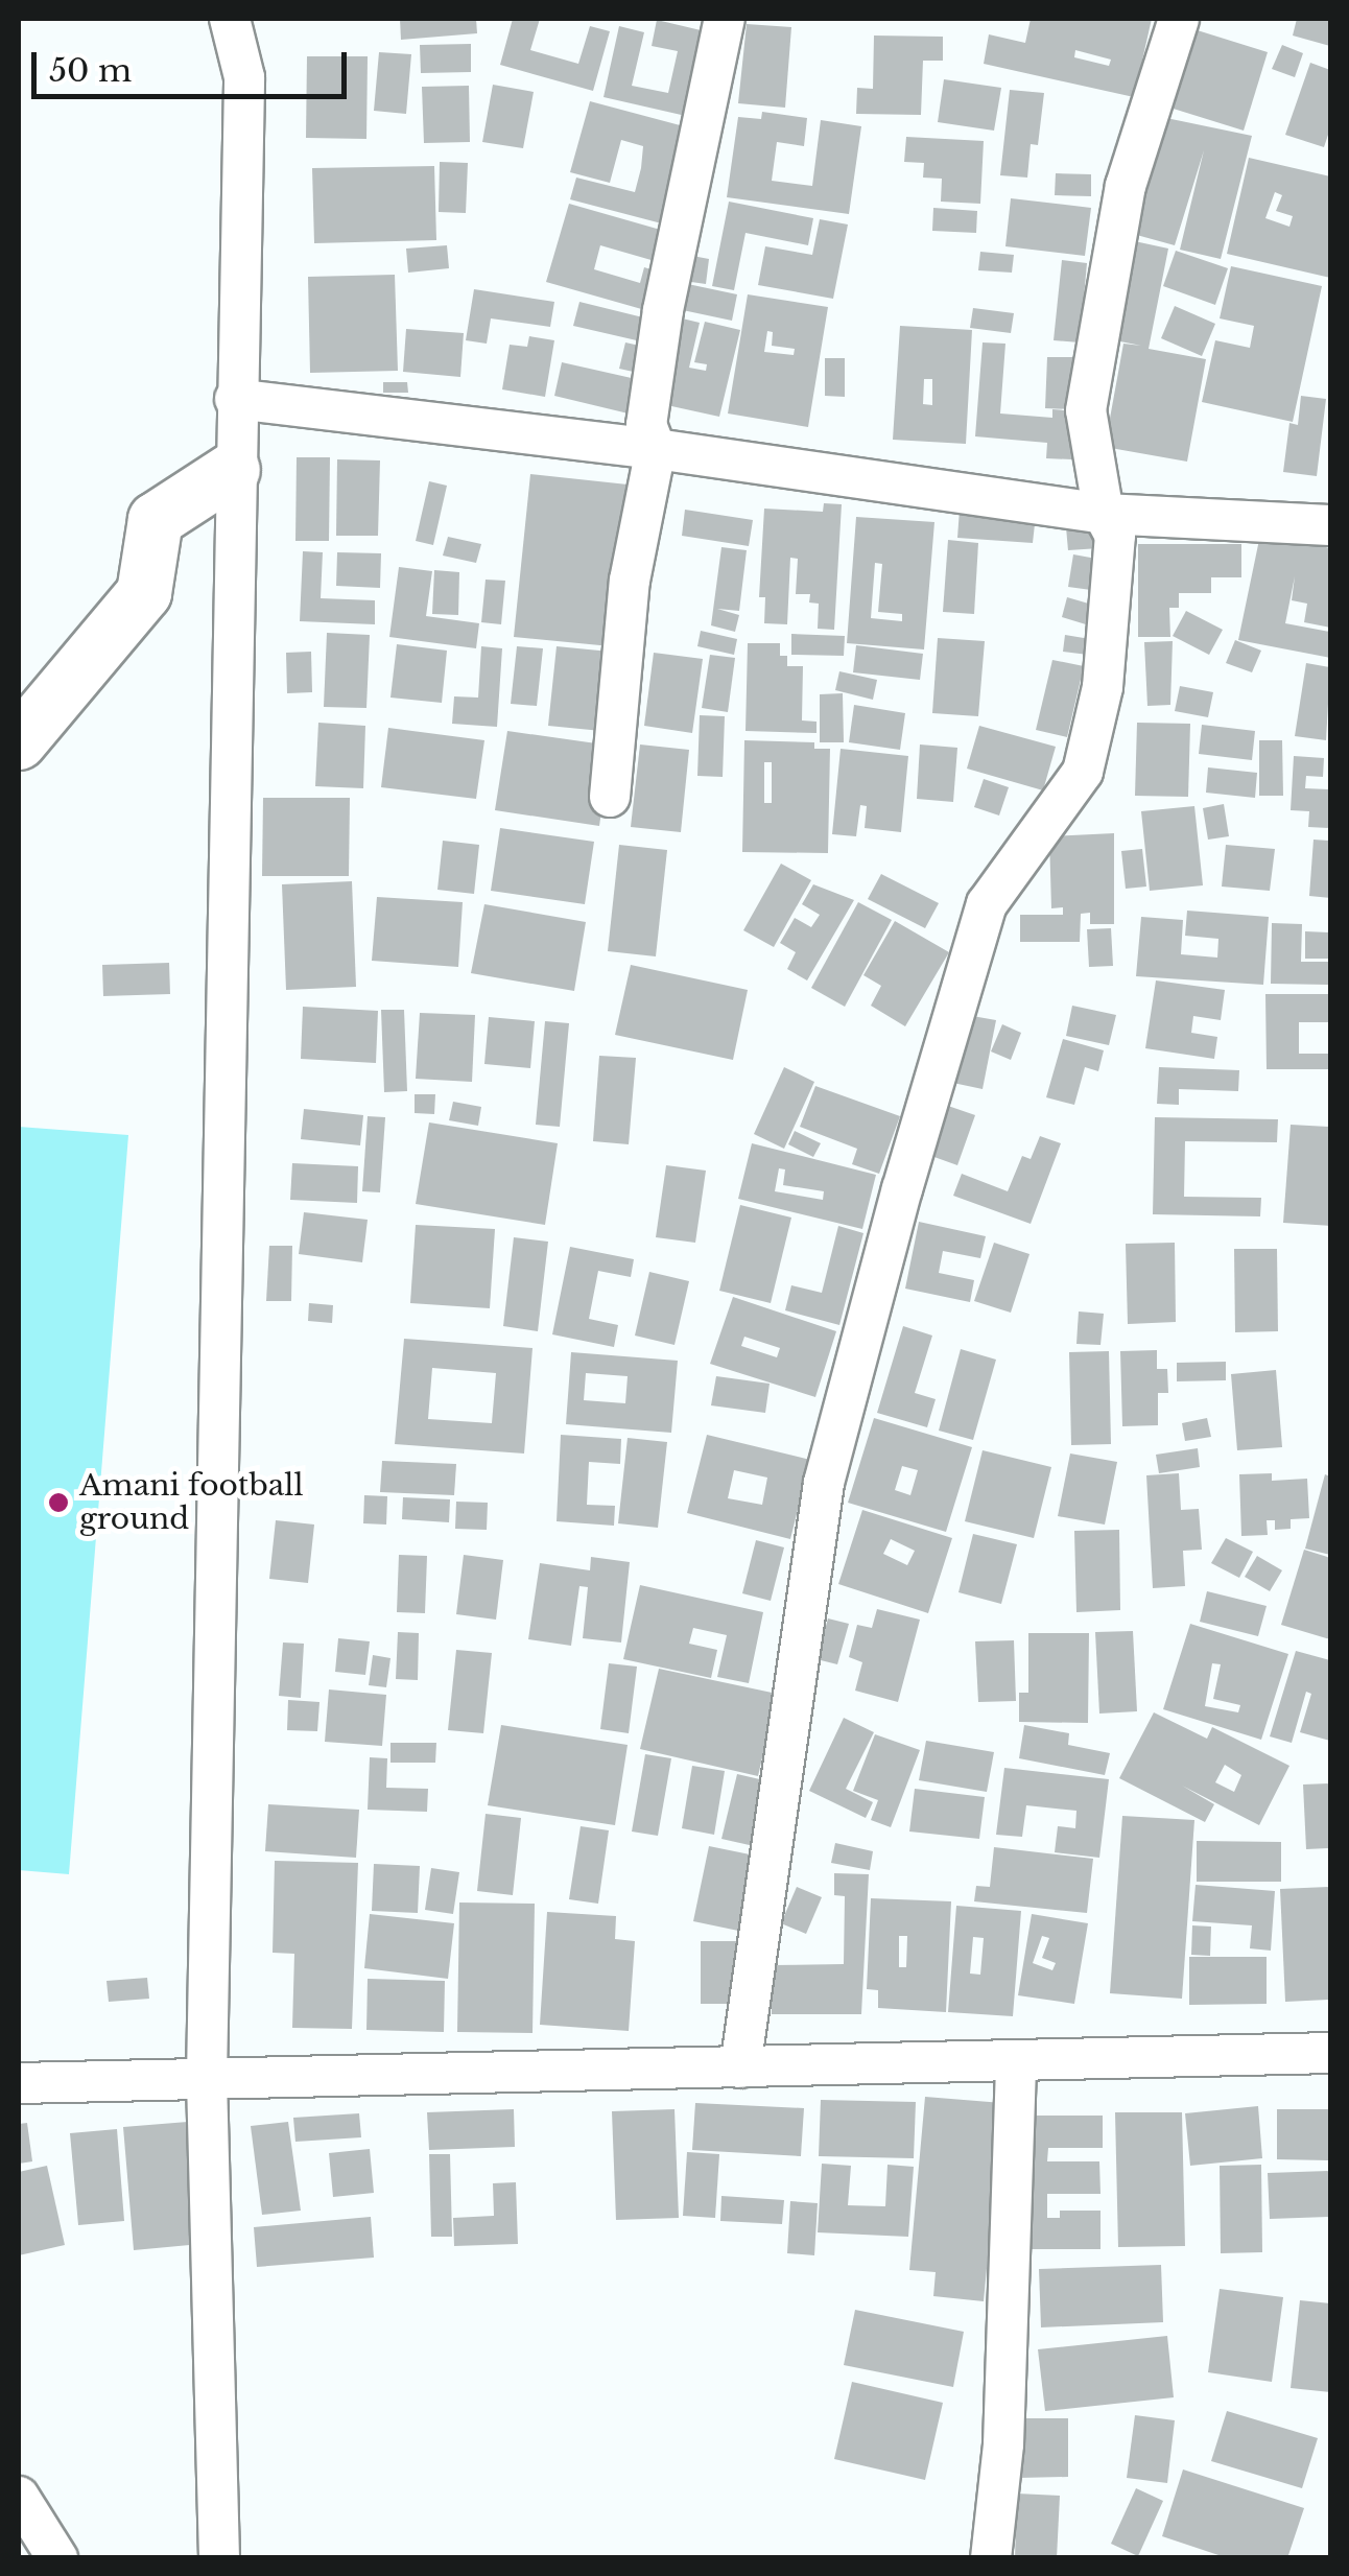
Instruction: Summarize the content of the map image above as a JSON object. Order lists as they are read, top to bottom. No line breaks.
{"places":["Amani football ground"],"scale_bar":"50 m"}
